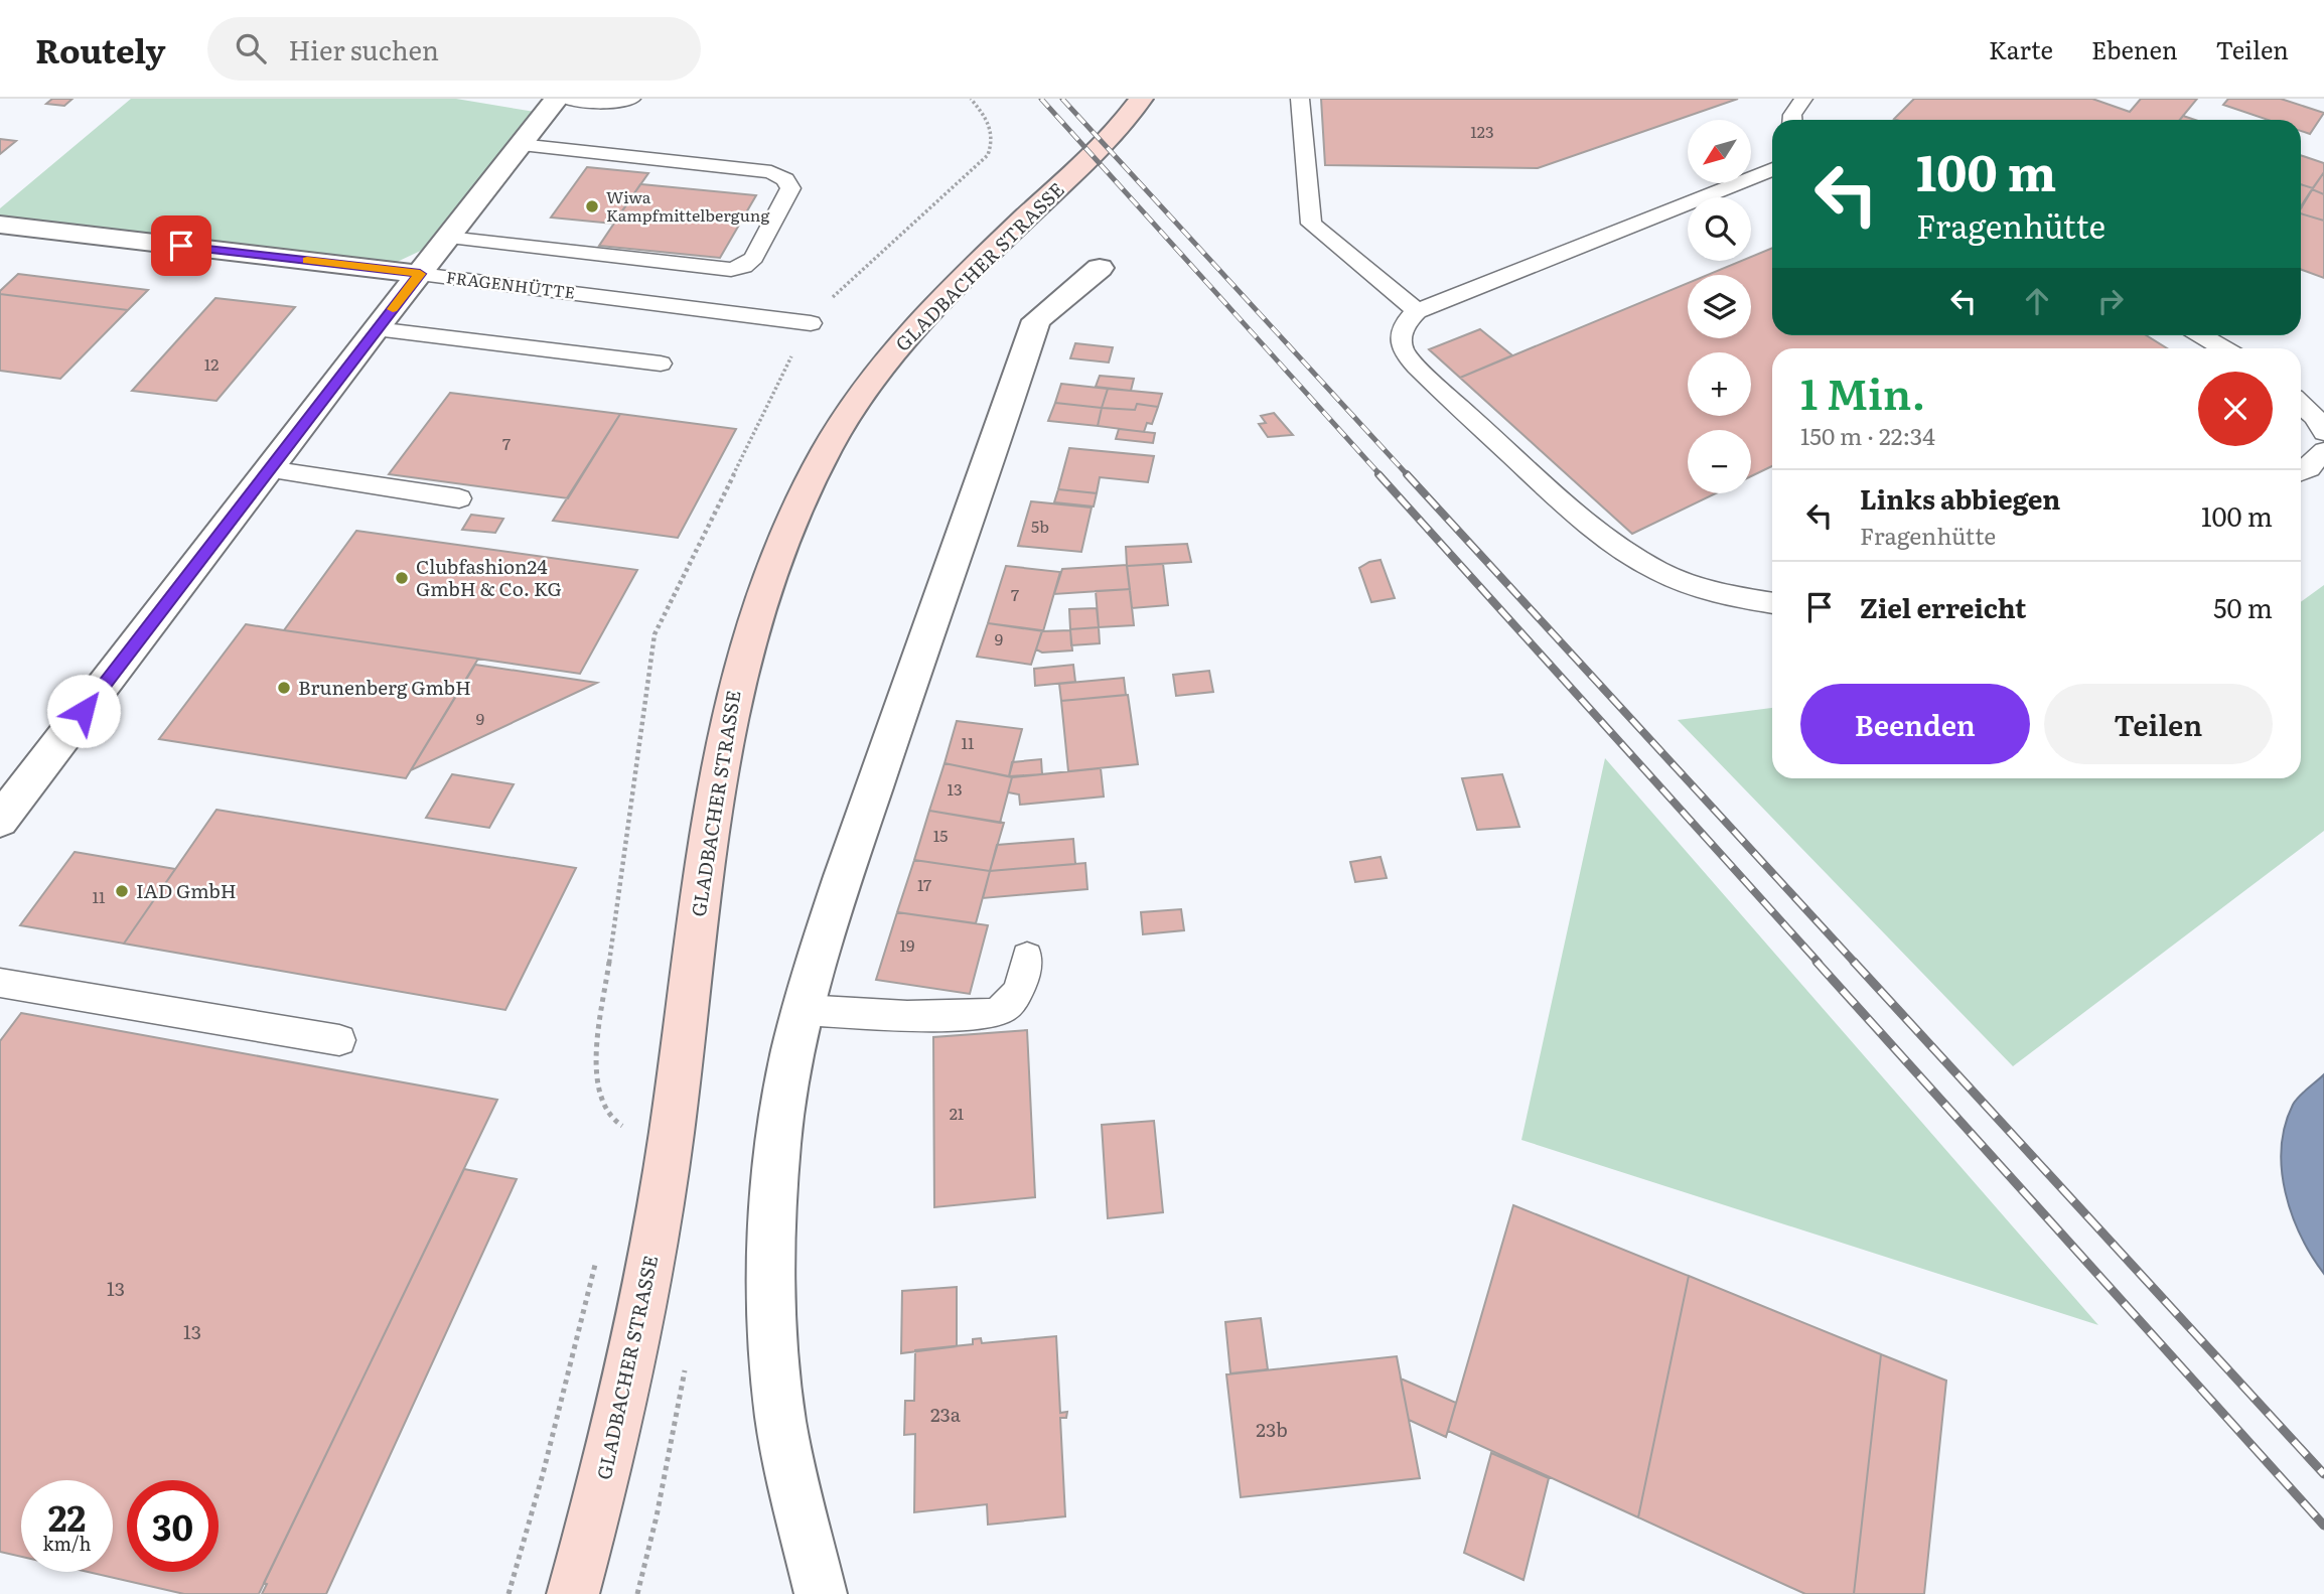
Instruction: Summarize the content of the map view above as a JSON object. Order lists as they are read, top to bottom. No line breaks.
{"streets":{"street":["GLADBACHER STRASSE","FRAGENHÜTTE"]},"places":["Wiwa Kampfmittelbergung","Clubfashion24 GmbH & Co. KG","Brunenberg GmbH","IAD GmbH"],"house_numbers":["123","12","7","5b","7","9","9","11","13","15","17","11","19","21","13","13","23a","23b"],"north":"bottom left","page":{"header":"Routely","search":"Hier suchen","nav":["Karte","Ebenen","Teilen"],"map_buttons":["+","−"],"turn":["100 m","Fragenhütte"],"heading":["1 Min.","150 m · 22:34"],"list":[{"name":"Links abbiegen","note":"Fragenhütte","value":"100 m"},{"name":"Ziel erreicht","value":"50 m"}],"buttons":["Beenden","Teilen"],"speed":"22 km/h","limit":"30"}}
